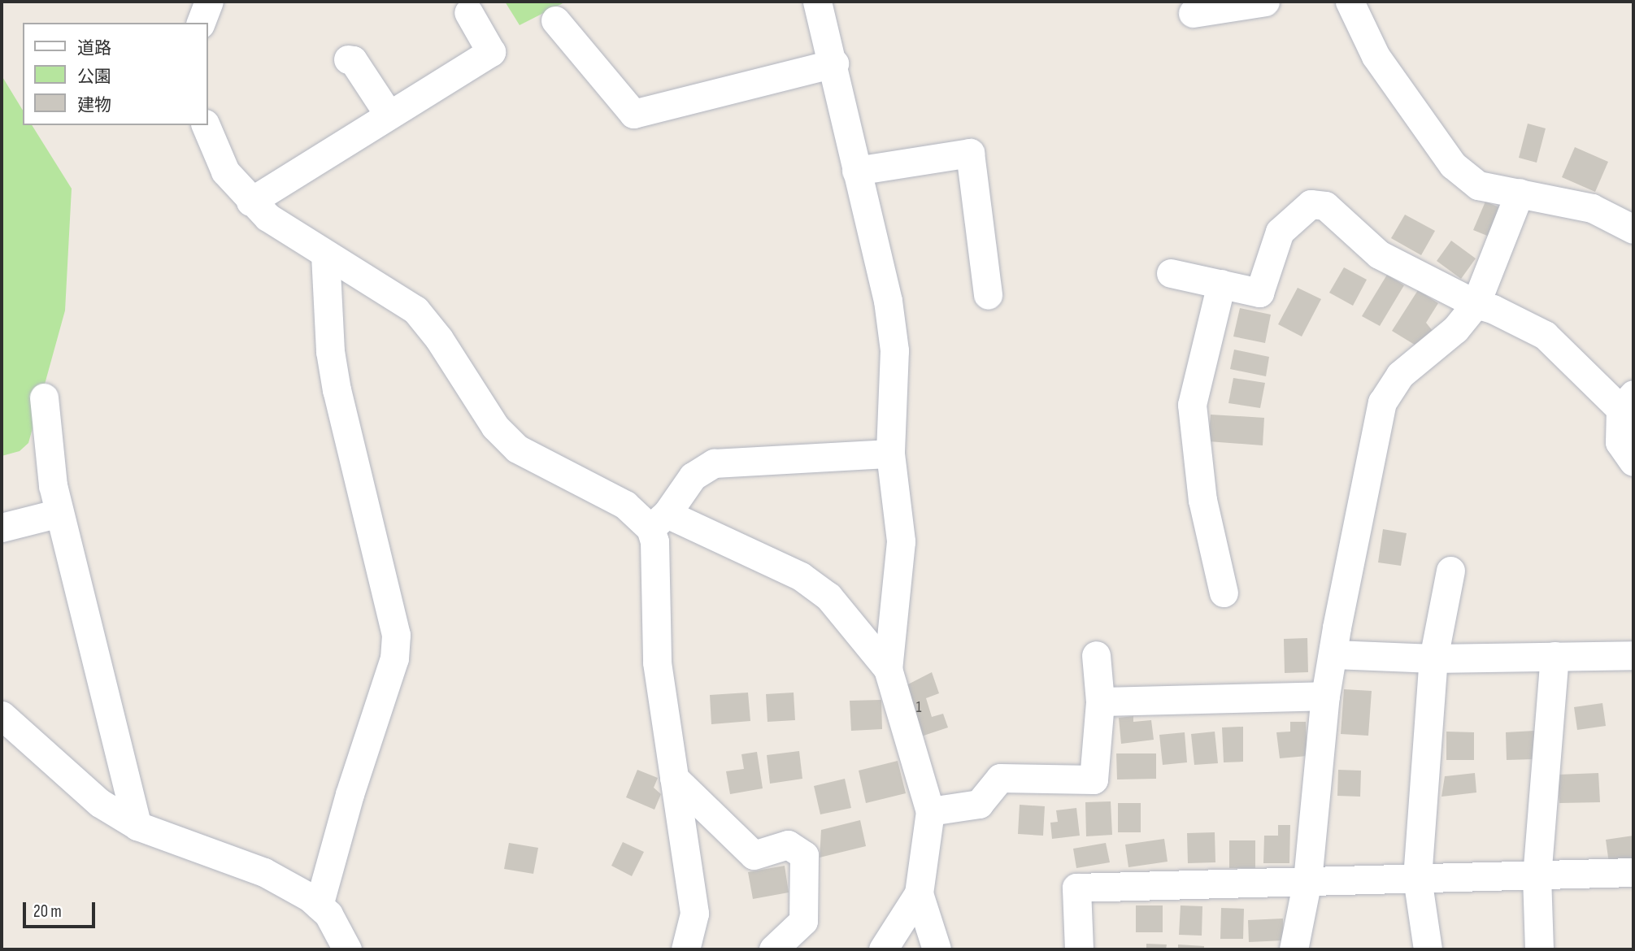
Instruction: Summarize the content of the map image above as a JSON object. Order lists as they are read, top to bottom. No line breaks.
{"house_numbers":["1"],"legend":["道路","公園","建物"],"scale_bar":"20 m"}
